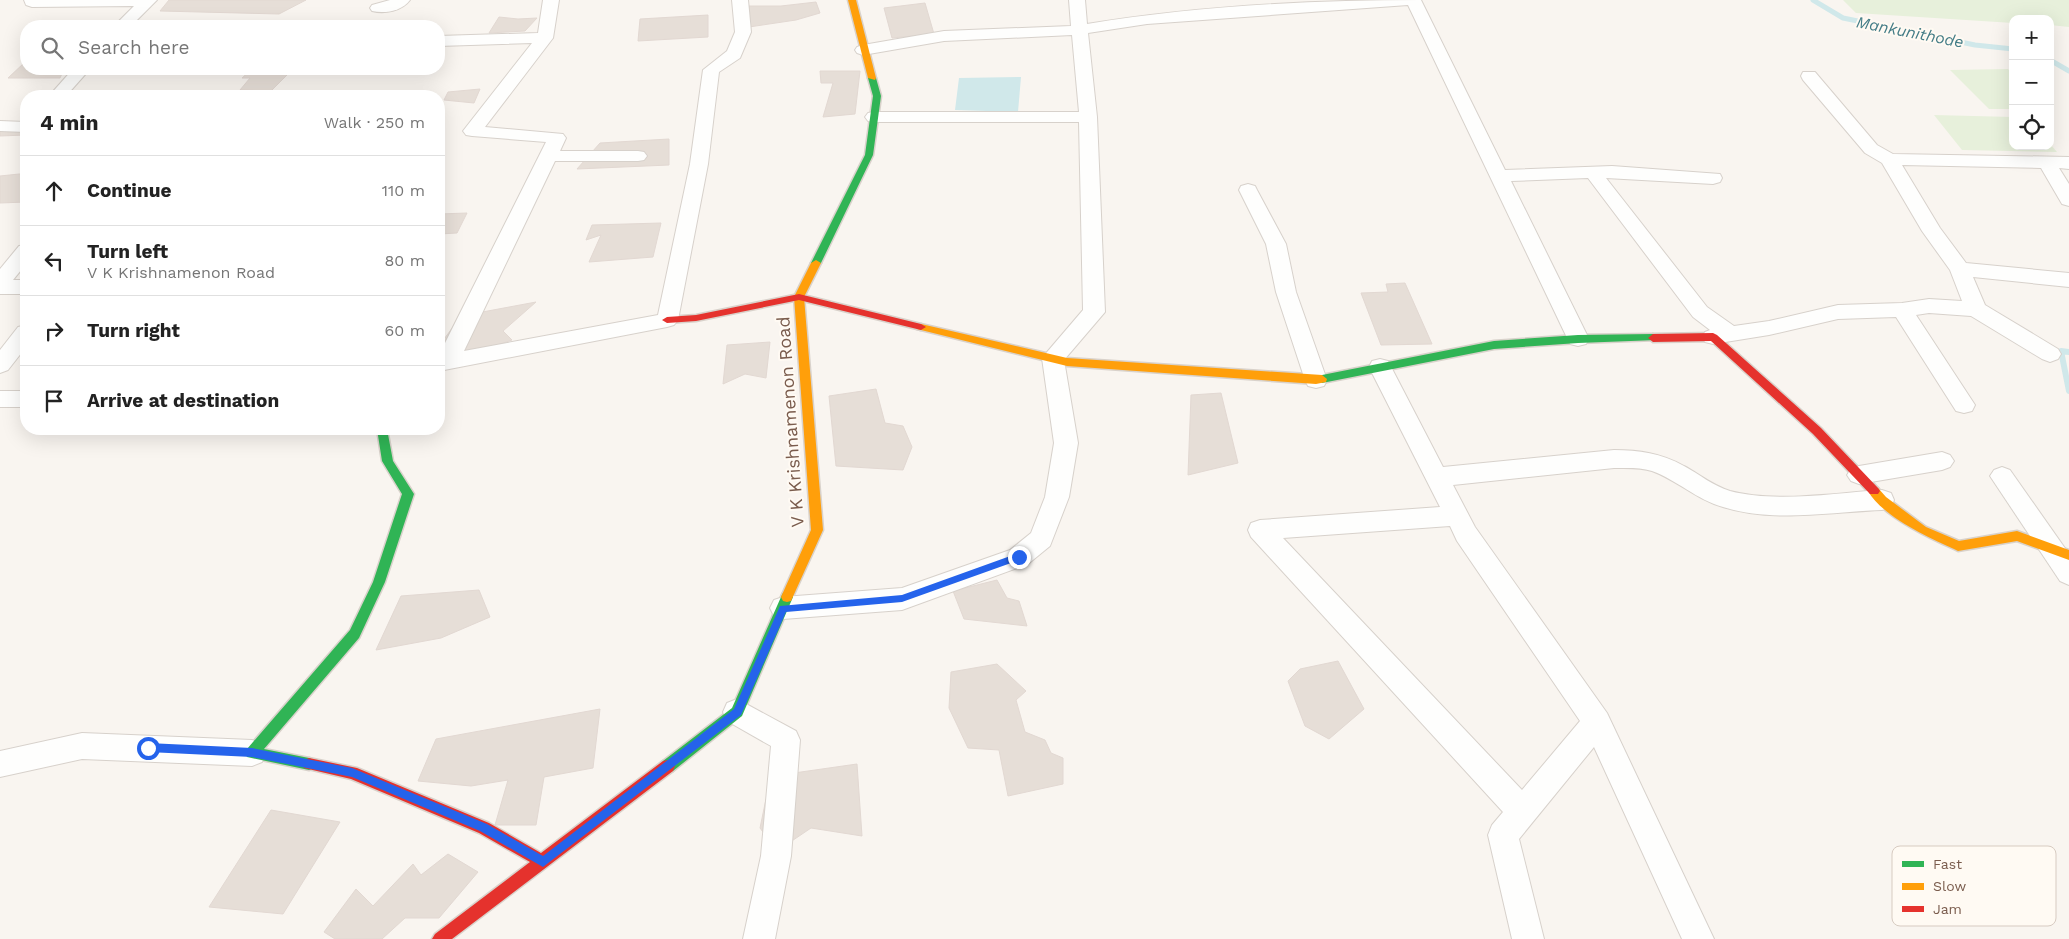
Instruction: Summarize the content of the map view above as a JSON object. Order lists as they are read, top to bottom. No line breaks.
{"streets":{"street":["V K Krishnamenon Road"]},"water":["Mankunithode"],"legend":["Fast","Slow","Jam"],"page":{"map_buttons":["+","−"],"search":"Search here","heading":["4 min","Walk · 250 m"],"list":[["Continue","110 m"],["Turn left","V K Krishnamenon Road","80 m"],["Turn right","60 m"],"Arrive at destination"]}}
